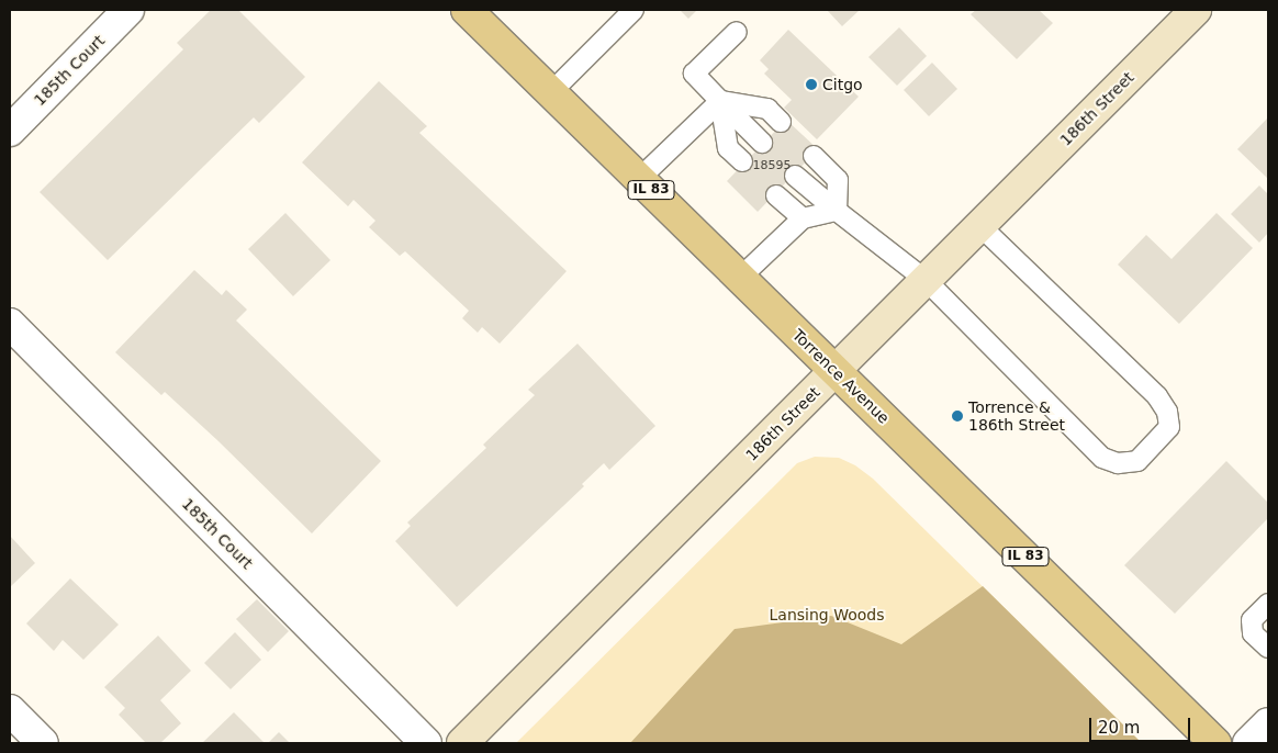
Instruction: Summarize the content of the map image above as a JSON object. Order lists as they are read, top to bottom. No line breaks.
{"streets":{"main road":["IL 83","Torrence Avenue"],"street":["185th Court","186th Street"]},"crossings":[["186th Street","Torrence Avenue"]],"parks":["Lansing Woods"],"places":["Citgo","Torrence & 186th Street"],"house_numbers":["18595"],"scale_bar":"20 m"}
